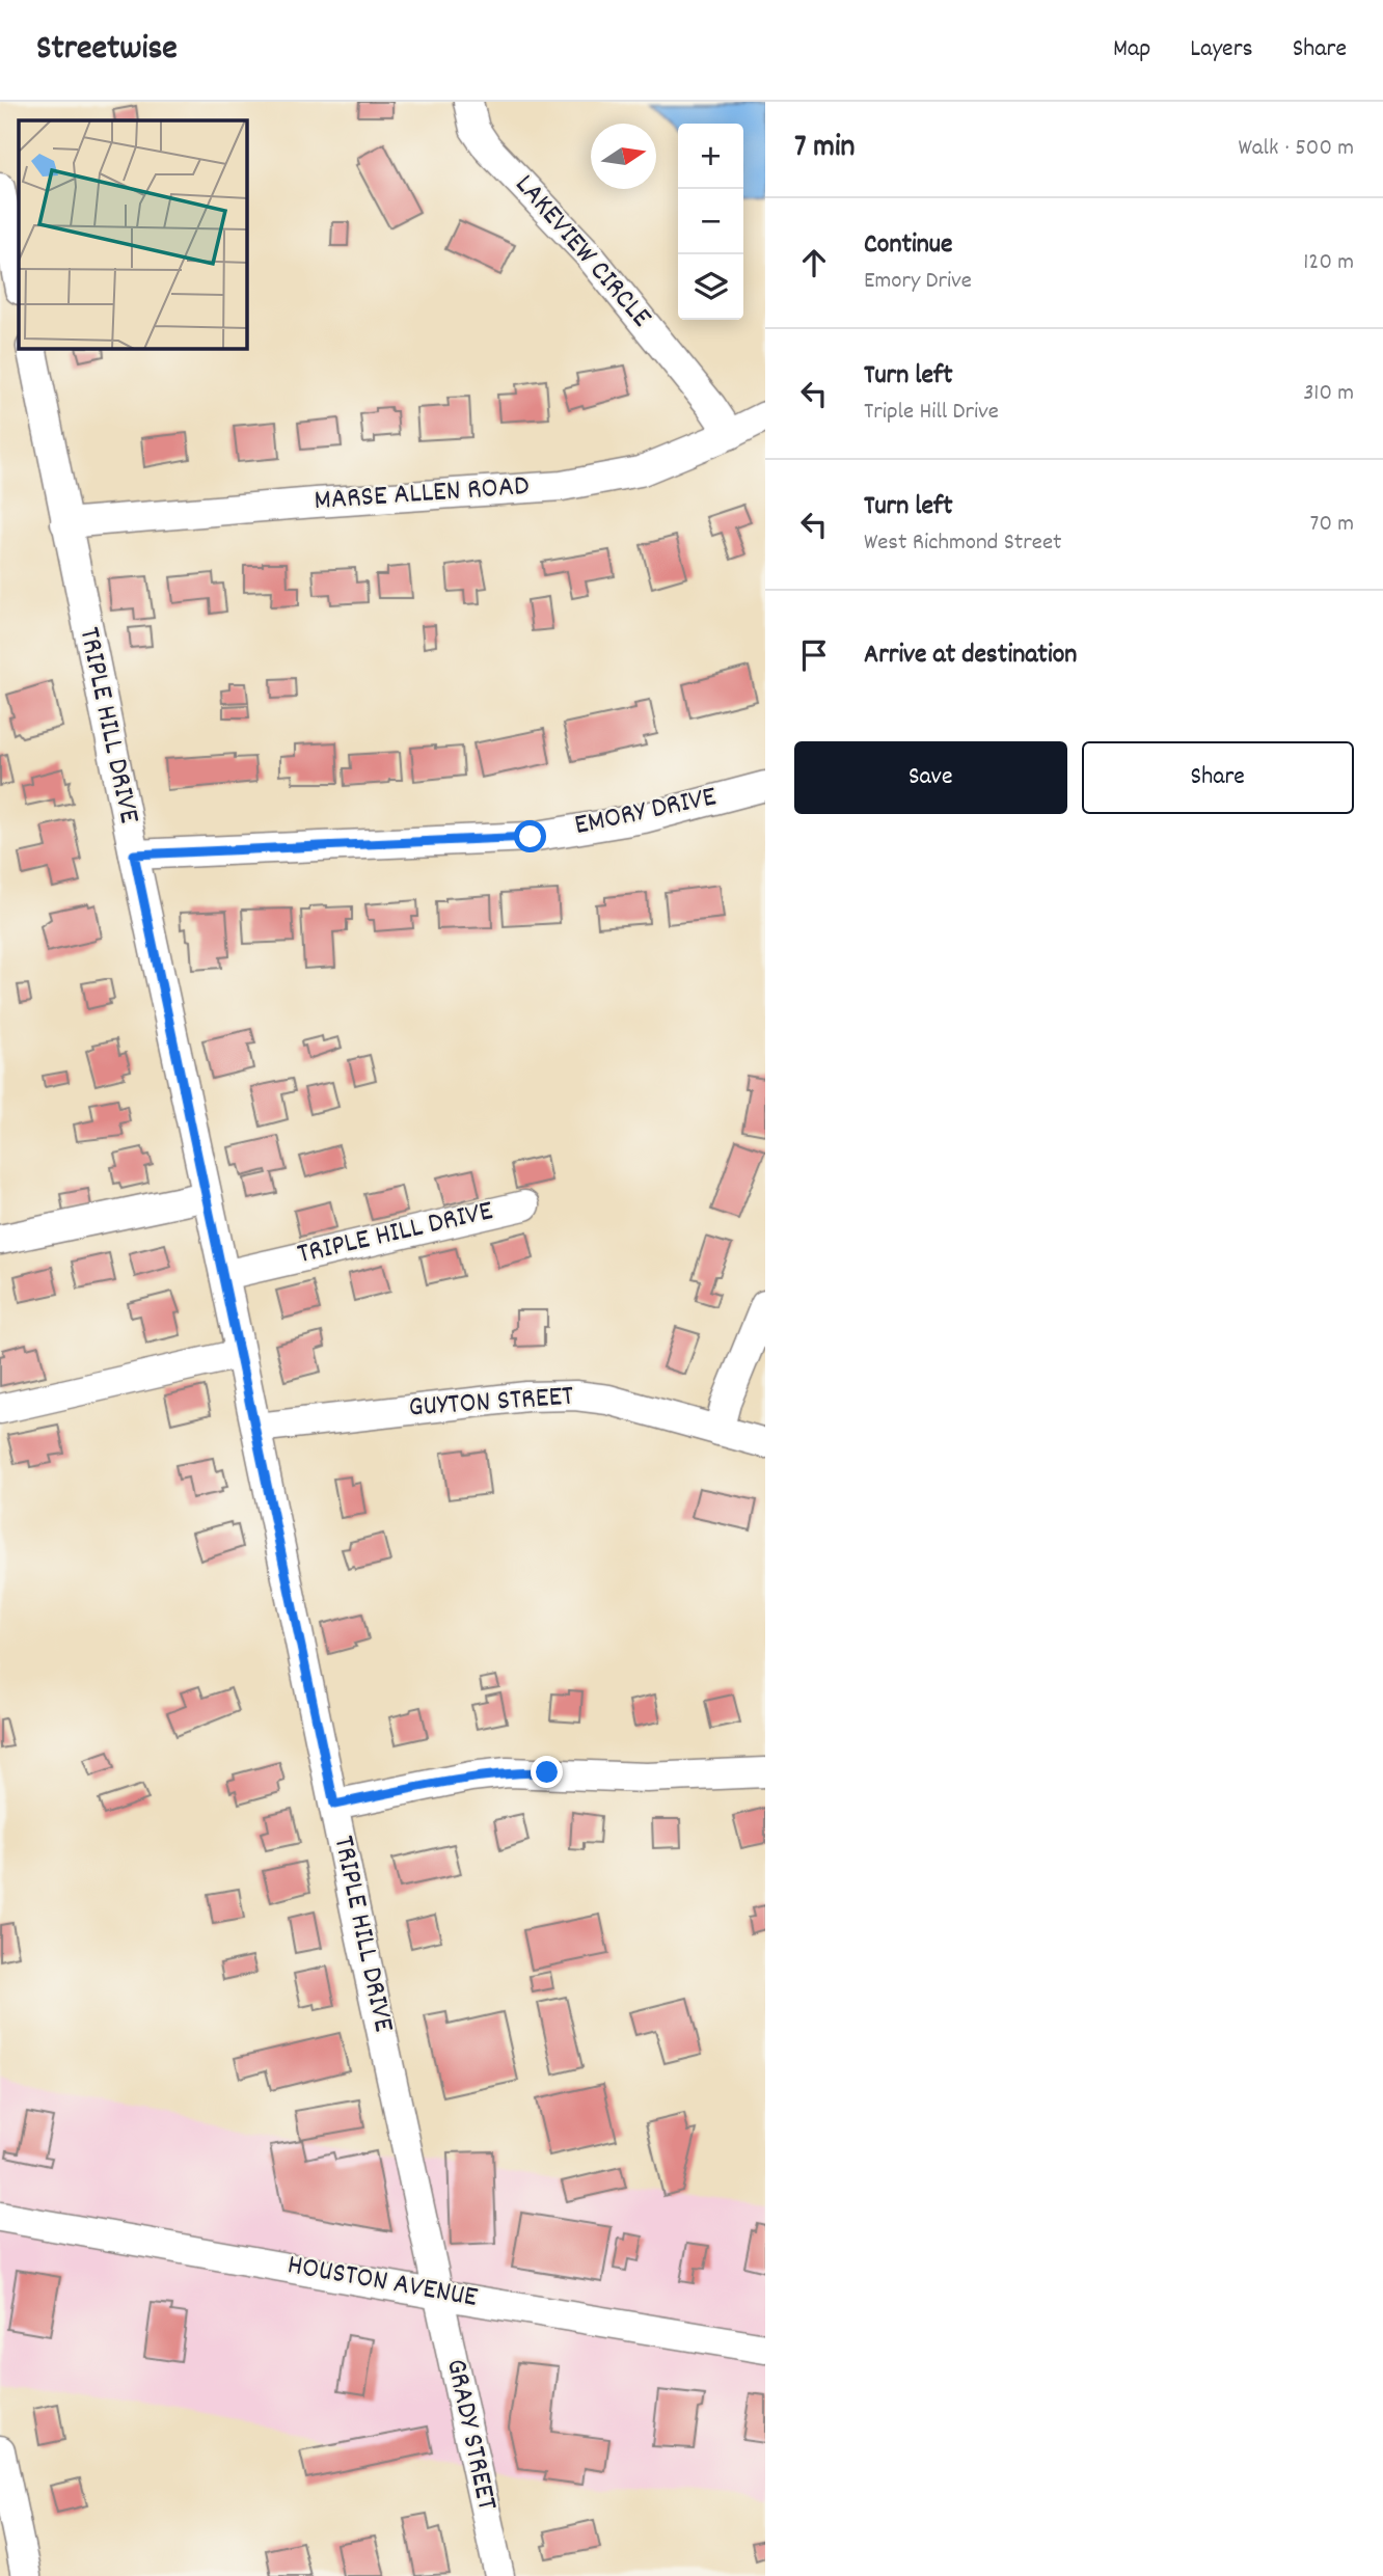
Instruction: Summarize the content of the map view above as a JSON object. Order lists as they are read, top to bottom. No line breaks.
{"streets":{"street":["LAKEVIEW CIRCLE","MARSE ALLEN ROAD","TRIPLE HILL DRIVE","EMORY DRIVE","GUYTON STREET","HOUSTON AVENUE","GRADY STREET"]},"crossings":[["LAKEVIEW CIRCLE","MARSE ALLEN ROAD"],["MARSE ALLEN ROAD","TRIPLE HILL DRIVE"],["TRIPLE HILL DRIVE","EMORY DRIVE"],["TRIPLE HILL DRIVE","GUYTON STREET"],["TRIPLE HILL DRIVE","HOUSTON AVENUE"],["TRIPLE HILL DRIVE","GRADY STREET"],["HOUSTON AVENUE","GRADY STREET"]],"north":"right","page":{"header":"Streetwise","nav":["Map","Layers","Share"],"heading":["7 min","Walk · 500 m"],"map_buttons":["+","−"],"list":[["Continue","Emory Drive","120 m"],["Turn left","Triple Hill Drive","310 m"],["Turn left","West Richmond Street","70 m"],"Arrive at destination"],"buttons":["Save","Share"]}}
